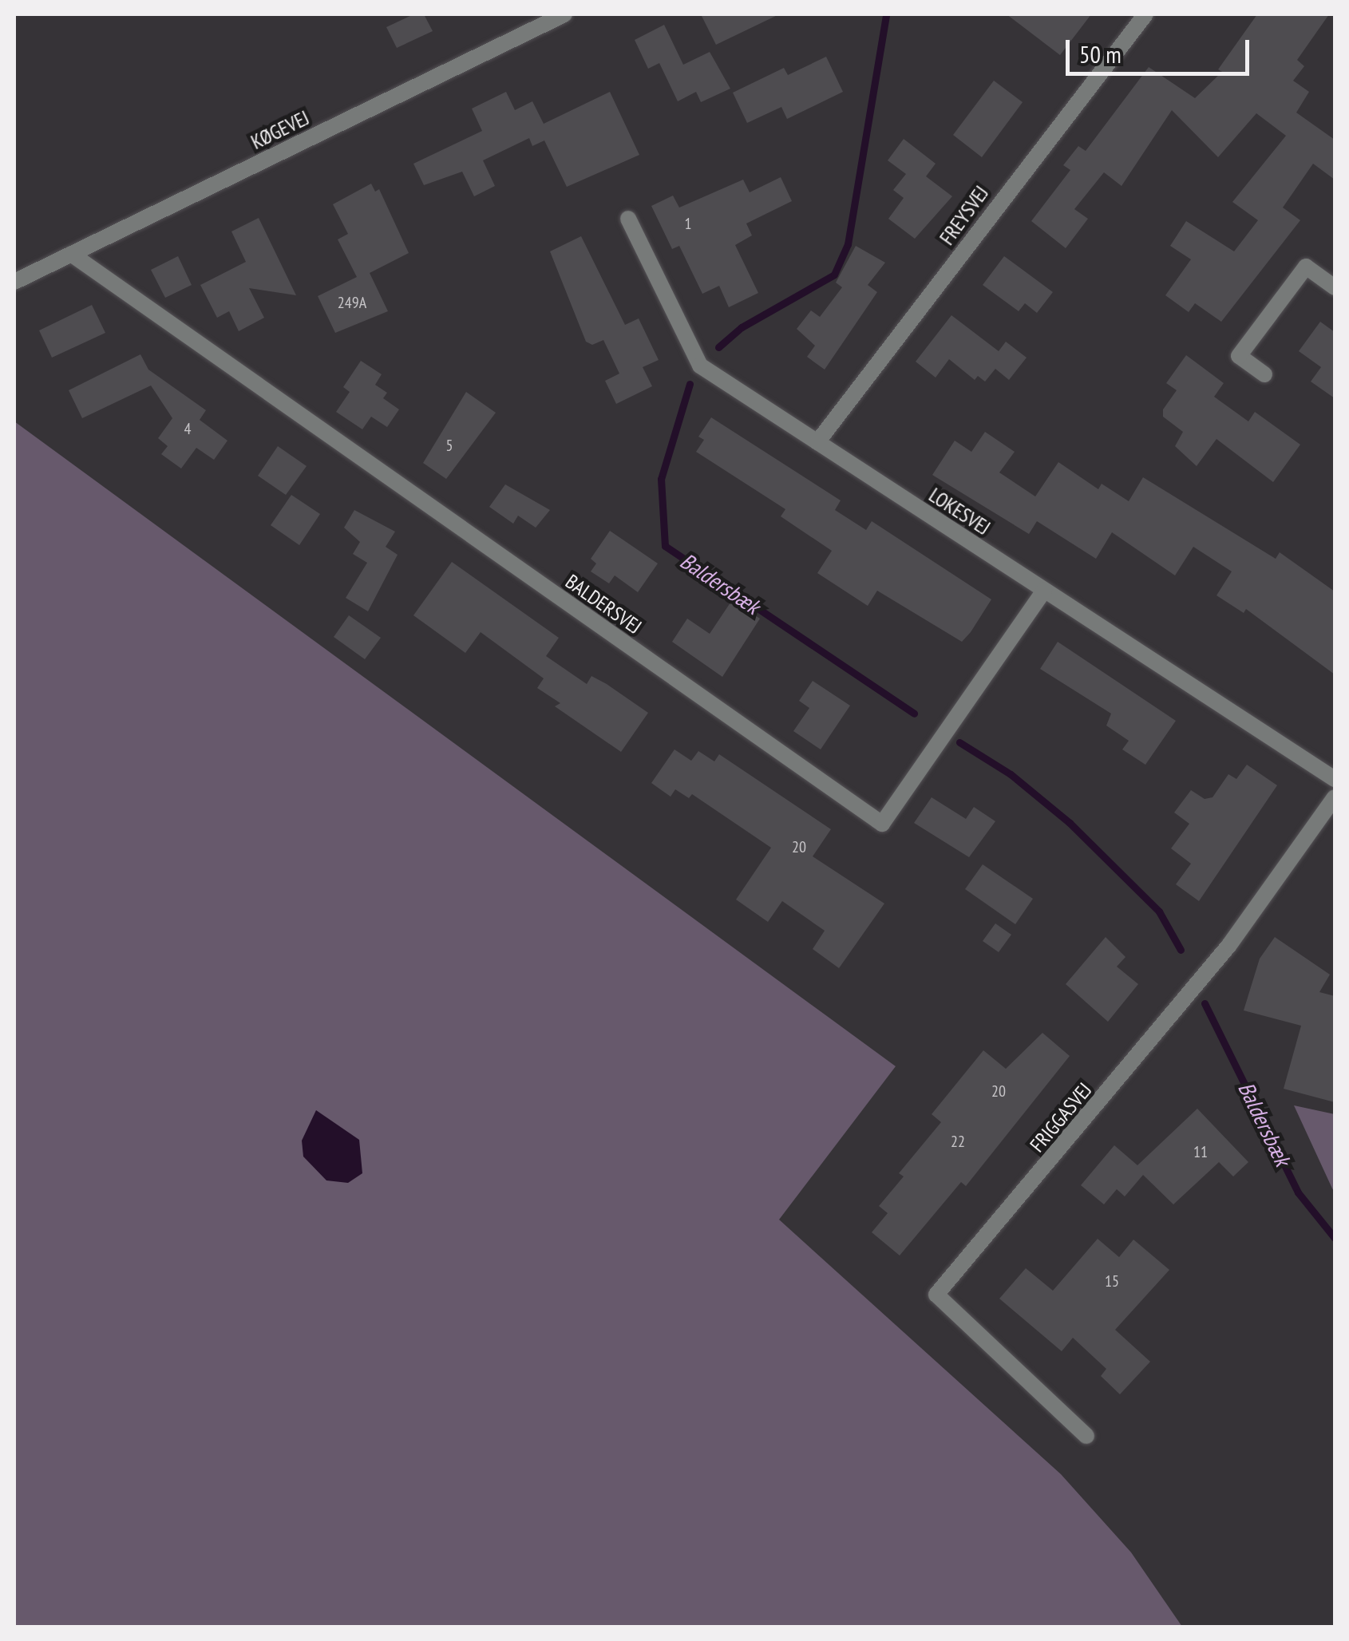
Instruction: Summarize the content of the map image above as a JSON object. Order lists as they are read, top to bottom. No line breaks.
{"streets":{"street":["KØGEVEJ","FREYSVEJ","LOKESVEJ","BALDERSVEJ","FRIGGASVEJ"]},"crossings":[["KØGEVEJ","BALDERSVEJ"],["FREYSVEJ","LOKESVEJ"],["LOKESVEJ","BALDERSVEJ"]],"water":["Baldersbæk"],"house_numbers":["1","249A","4","5","20","20","22","11","15"],"scale_bar":"50 m"}
